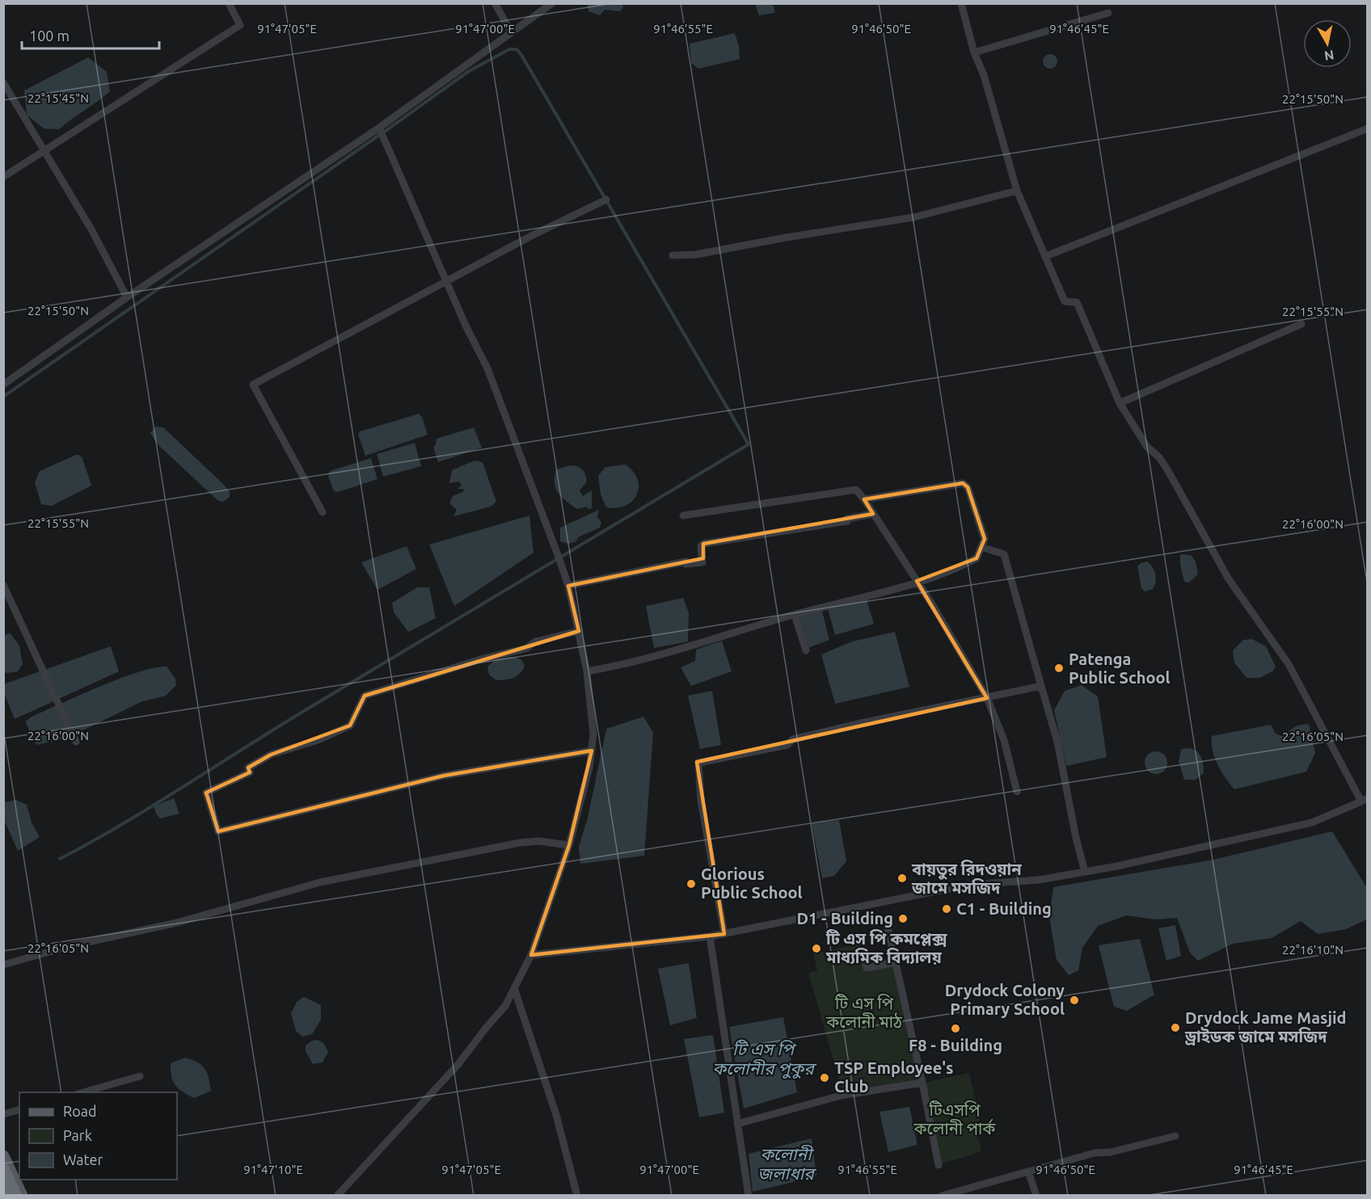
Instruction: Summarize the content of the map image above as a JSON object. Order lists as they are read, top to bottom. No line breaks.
{"water":["টি এস পি কলোনীর পুকুর","কলোনী জলাধার"],"parks":["টি এস পি কলোনী মাঠ","টিএসপি কলোনী পার্ক"],"places":["Patenga Public School","বায়তুর রিদওয়ান জামে মসজিদ","Glorious Public School","C1 - Building","D1 - Building","টি এস পি কমপ্লেক্স মাধ্যমিক বিদ্যালয়","Drydock Colony Primary School","Drydock Jame Masjid ড্রাইডক জামে মসজিদ","F8 - Building","TSP Employee's Club"],"legend":["Road","Park","Water"],"scale_bar":"100 m","north":"bottom","coordinates":["91°47'00\"E","91°46'55\"E","91°46'45\"E","91°47'05\"E","91°46'50\"E","22°15'45\"N","22°15'50\"N","22°15'55\"N","22°16'00\"N","22°16'05\"N","22°16'10\"N","91°47'10\"E"]}
